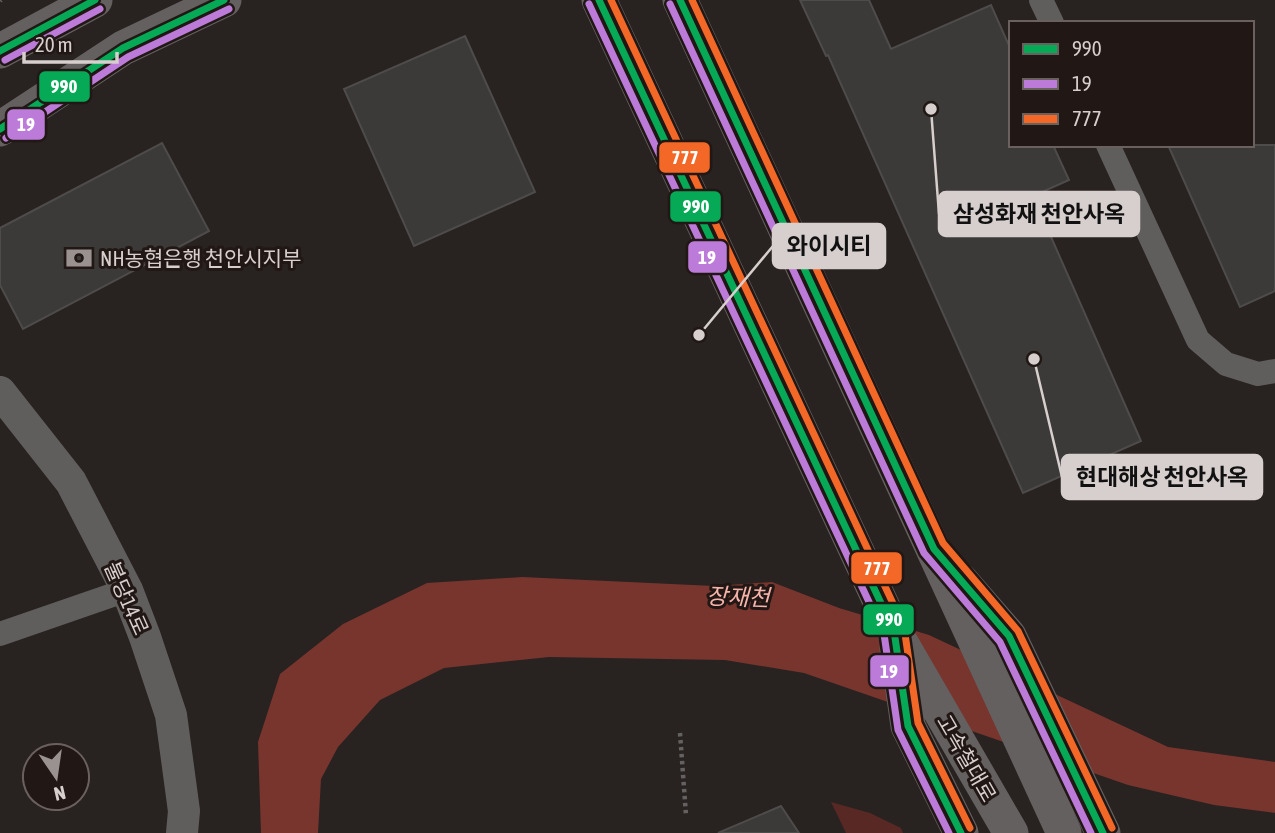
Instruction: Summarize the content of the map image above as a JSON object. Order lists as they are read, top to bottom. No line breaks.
{"streets":{"main road":["고속철대로"],"street":["불당14로"]},"water":["장재천"],"places":{"other":["삼성화재 천안사옥","와이시티","현대해상 천안사옥"],"bank":["NH농협은행 천안시지부"]},"lines":["transit line 990","transit line 777","transit line 19"],"legend":["990","19","777"],"scale_bar":"20 m","north":"bottom"}
